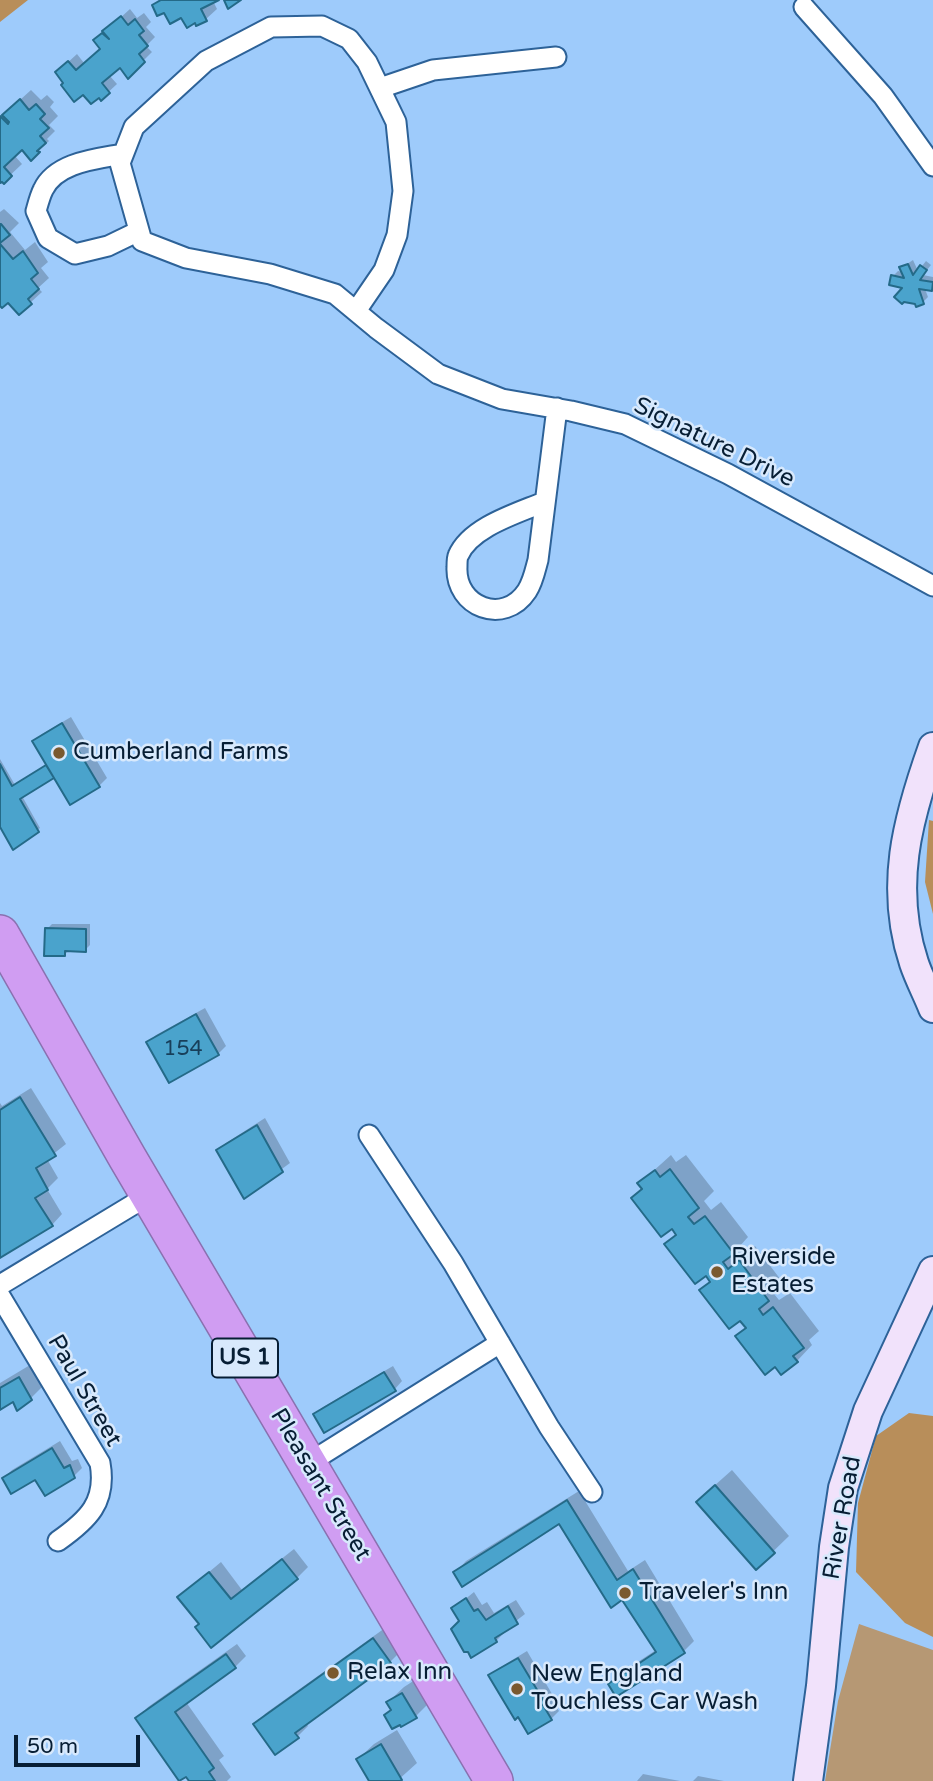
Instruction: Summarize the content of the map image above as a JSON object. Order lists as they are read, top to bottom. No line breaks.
{"streets":{"highway":["US 1","Pleasant Street"],"street":["Signature Drive","Paul Street","River Road"]},"places":["Cumberland Farms","Riverside Estates","Traveler's Inn","Relax Inn","New England Touchless Car Wash"],"house_numbers":["154"],"scale_bar":"50 m"}
